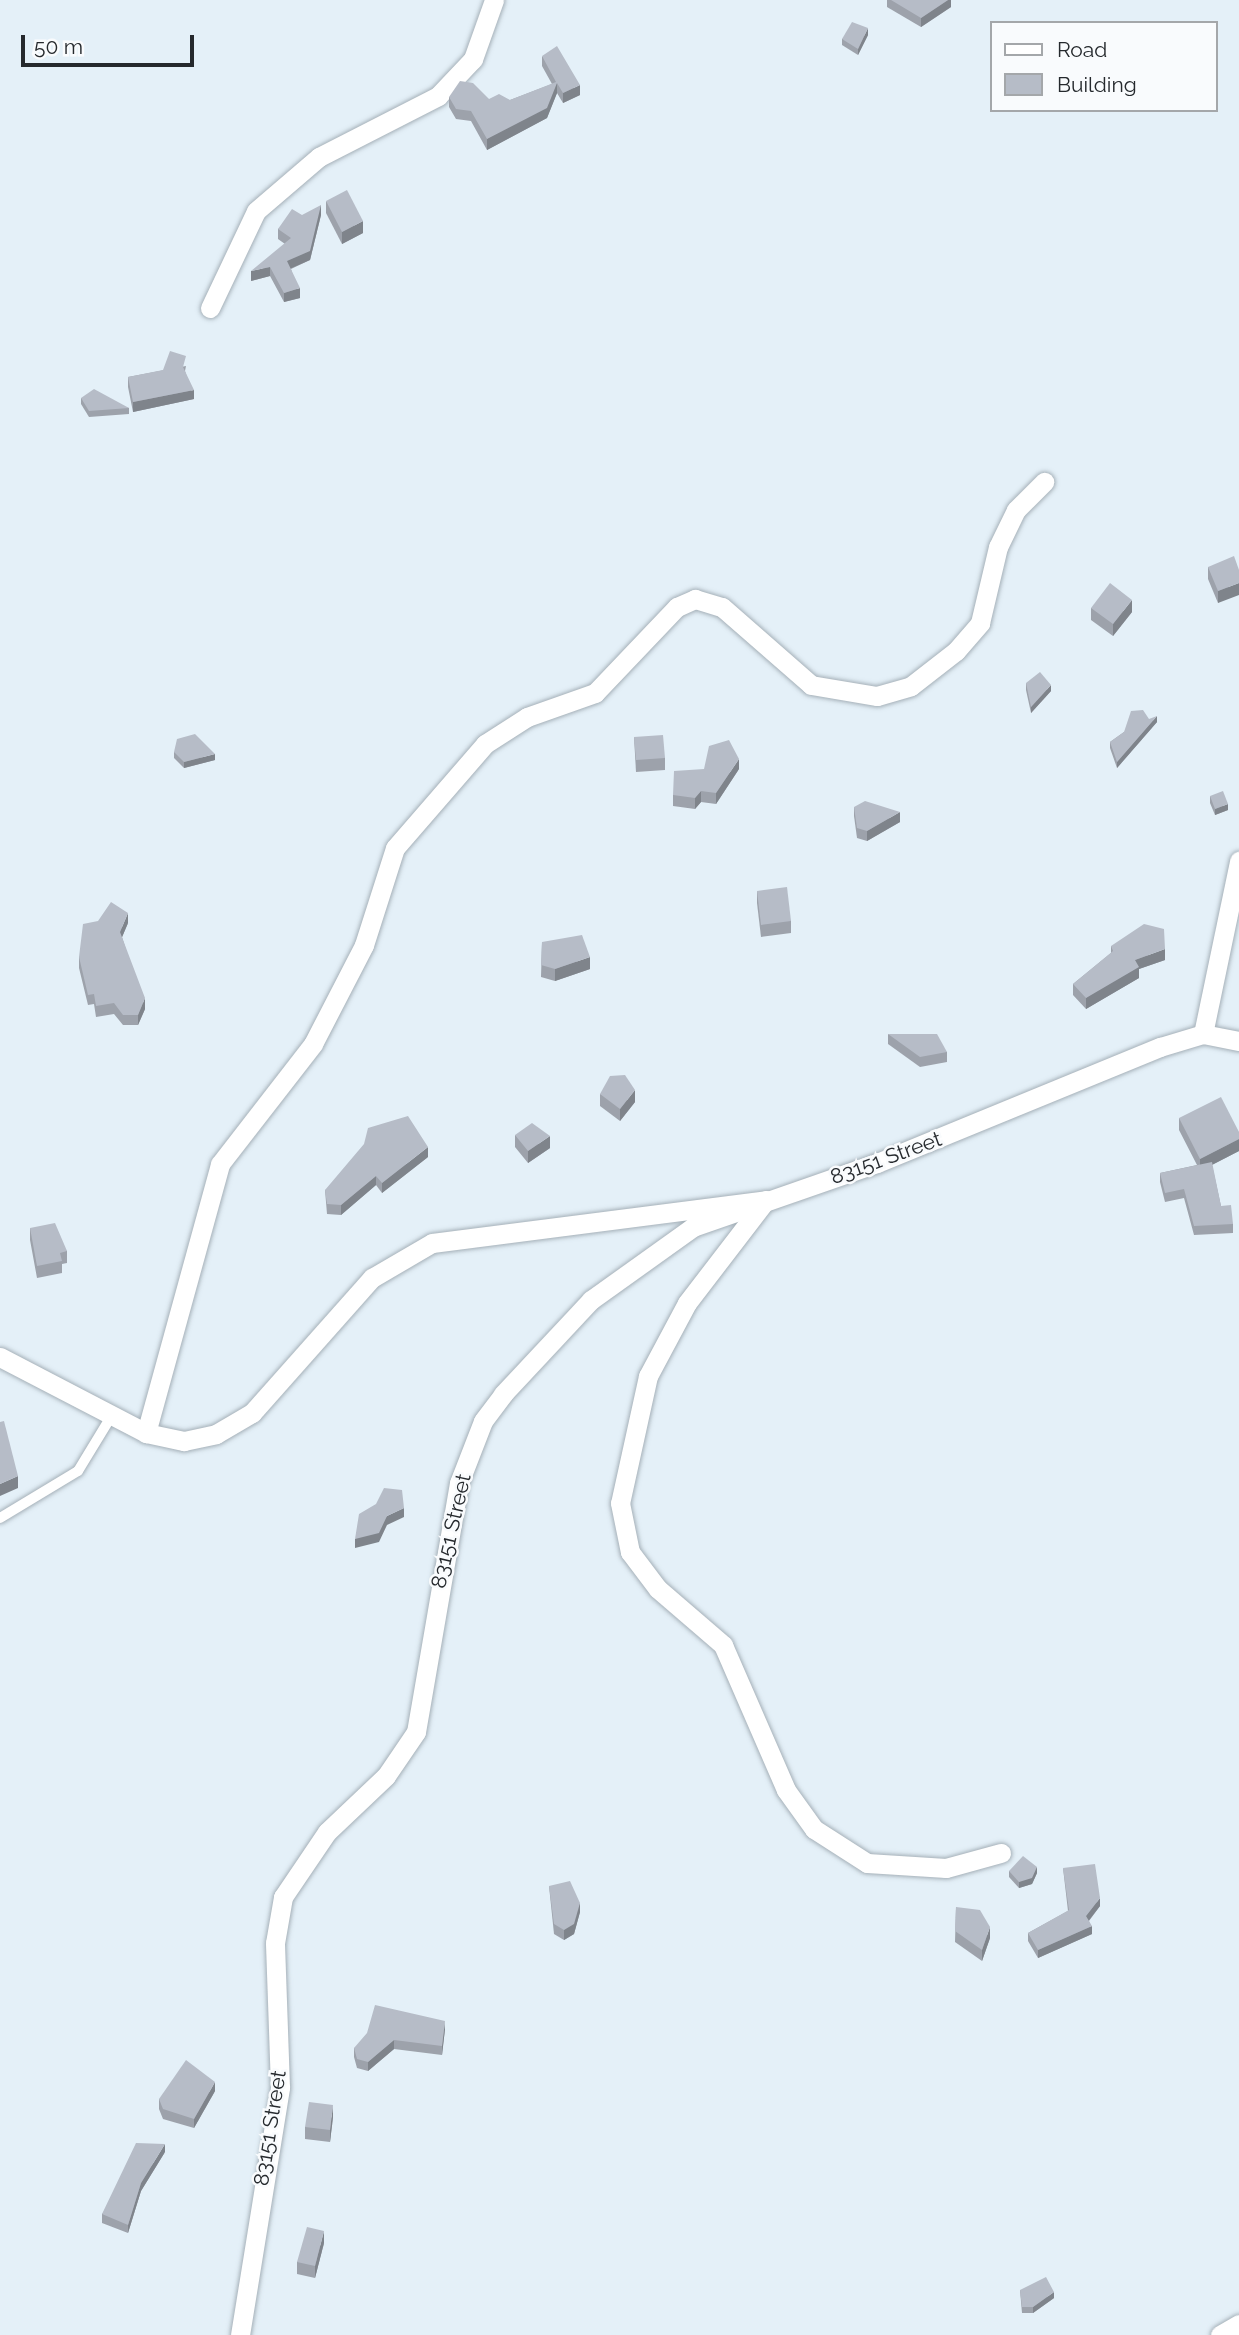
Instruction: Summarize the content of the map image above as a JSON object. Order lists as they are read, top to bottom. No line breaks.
{"streets":{"street":["83151 Street"]},"legend":["Road","Building"],"scale_bar":"50 m"}
